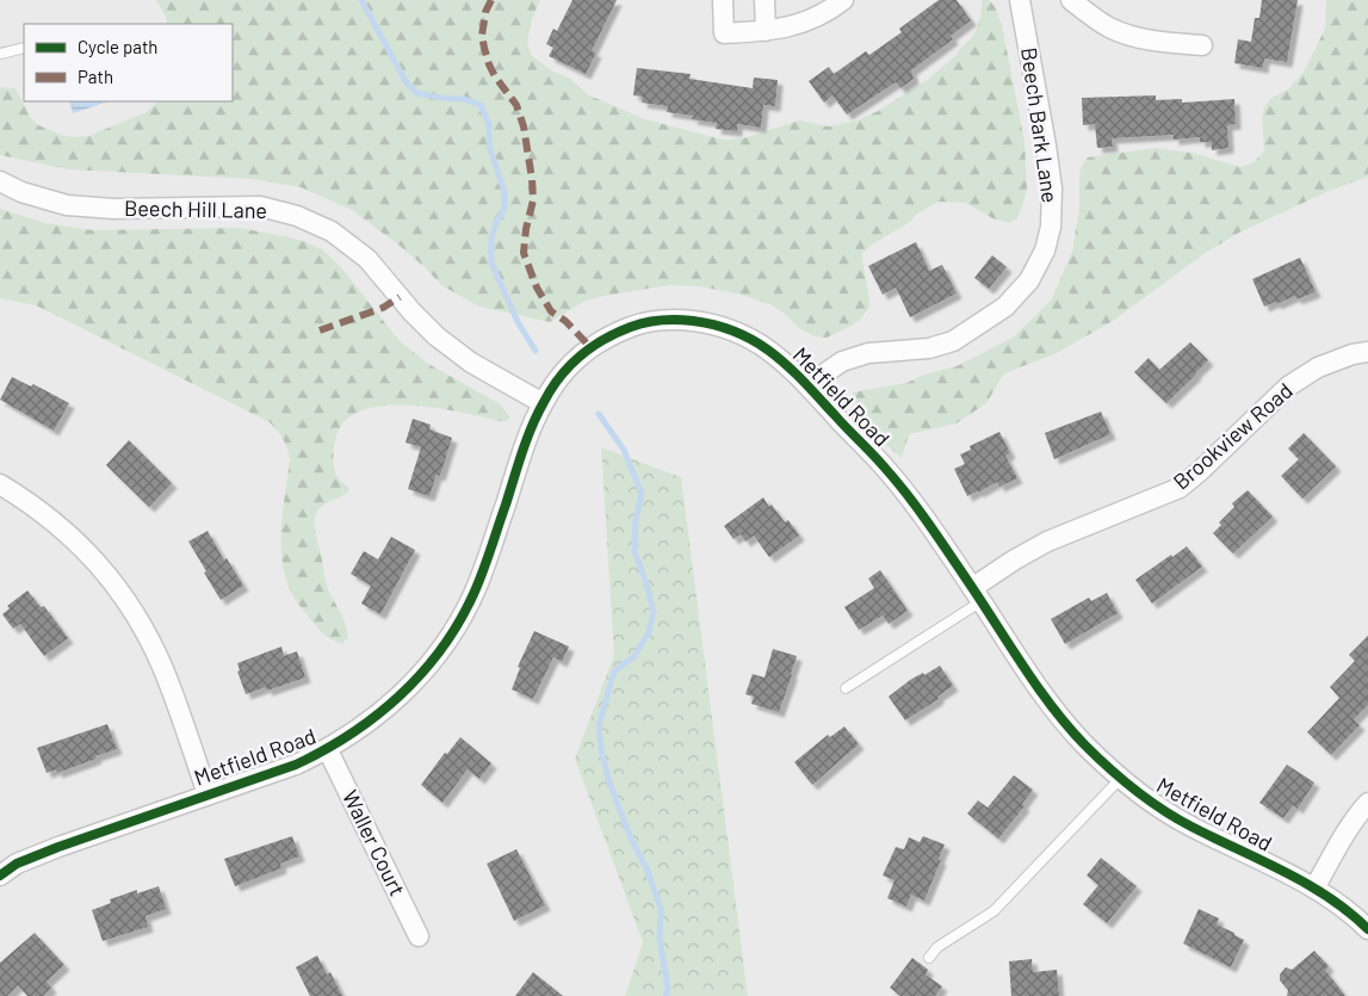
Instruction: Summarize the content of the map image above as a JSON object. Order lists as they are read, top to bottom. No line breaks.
{"streets":{"street":["Beech Bark Lane","Beech Hill Lane","Metfield Road","Brookview Road","Waller Court"]},"crossings":[["Beech Bark Lane","Metfield Road"],["Beech Hill Lane","Metfield Road"],["Metfield Road","Brookview Road"],["Metfield Road","Waller Court"]],"legend":["Cycle path","Path"]}
